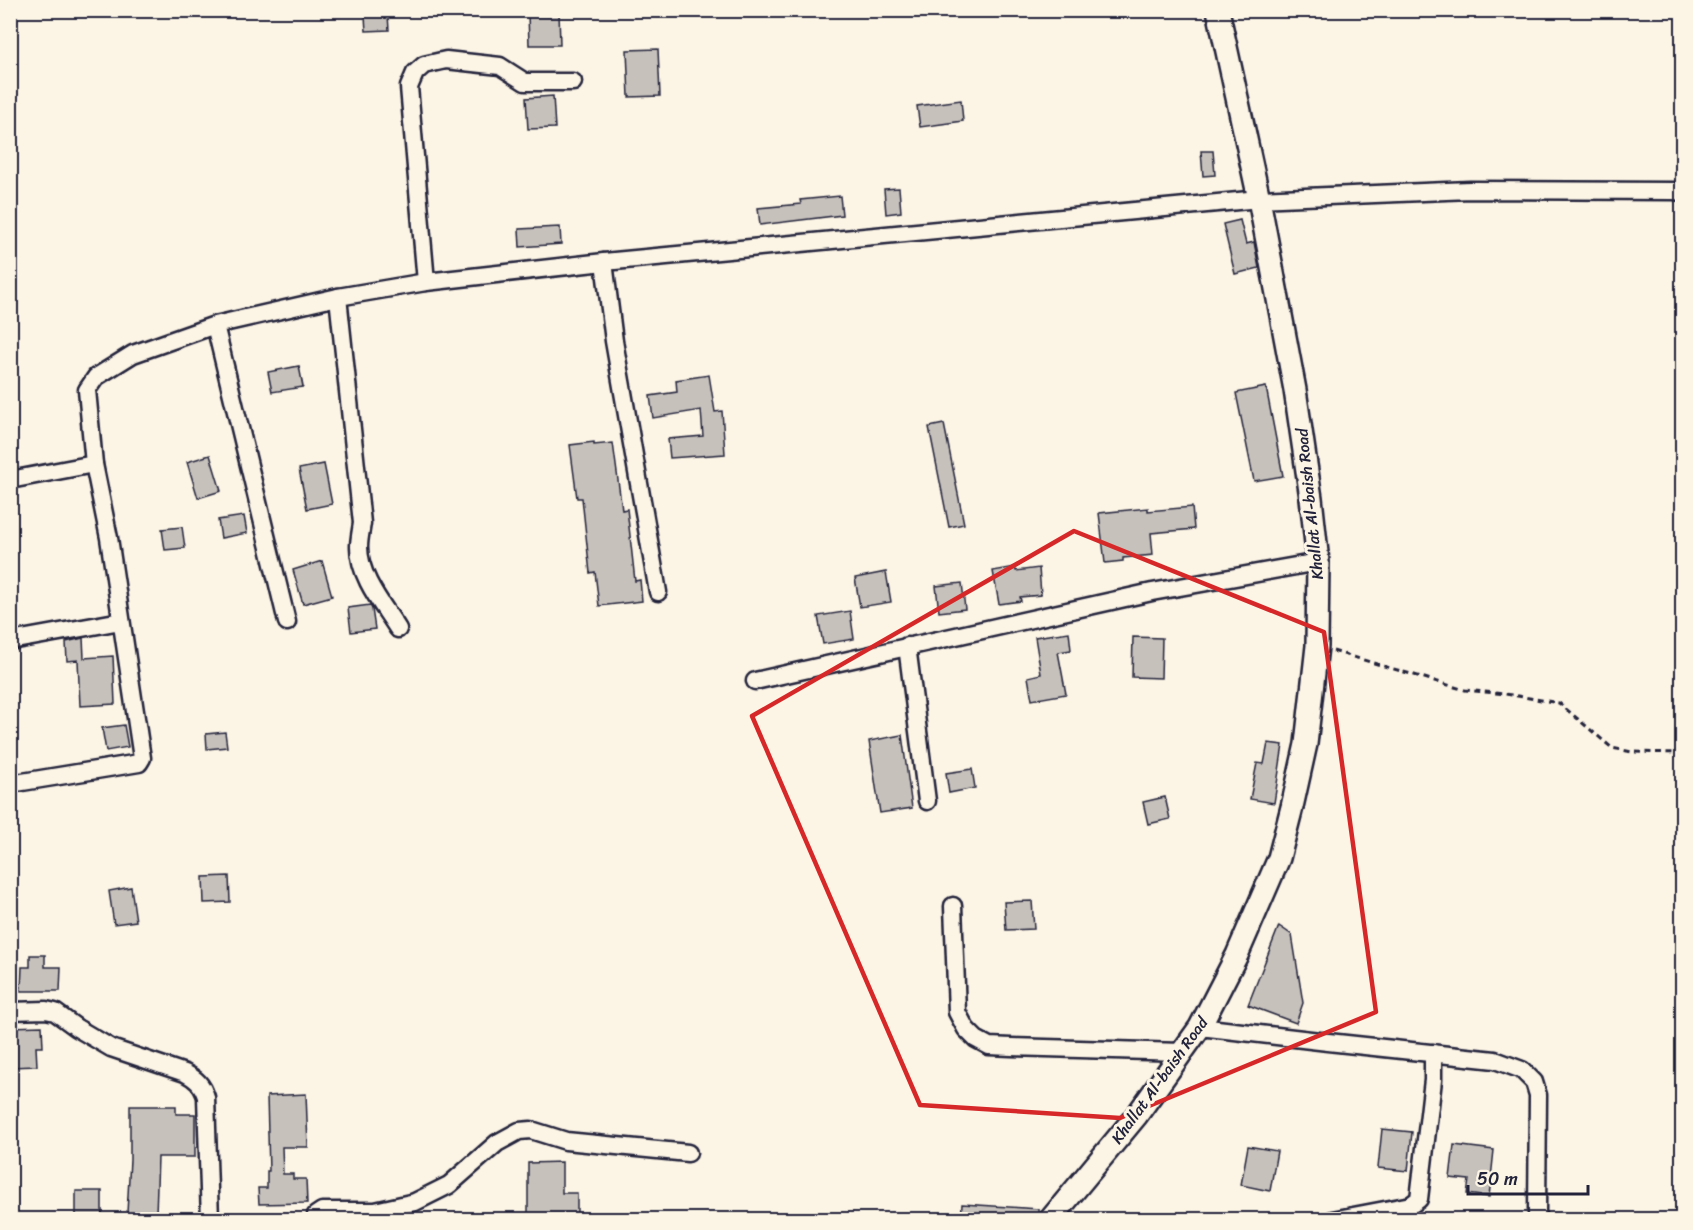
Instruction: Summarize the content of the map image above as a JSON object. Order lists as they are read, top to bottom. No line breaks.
{"streets":{"street":["Khallat Al-baish Road"]},"scale_bar":"50 m"}
